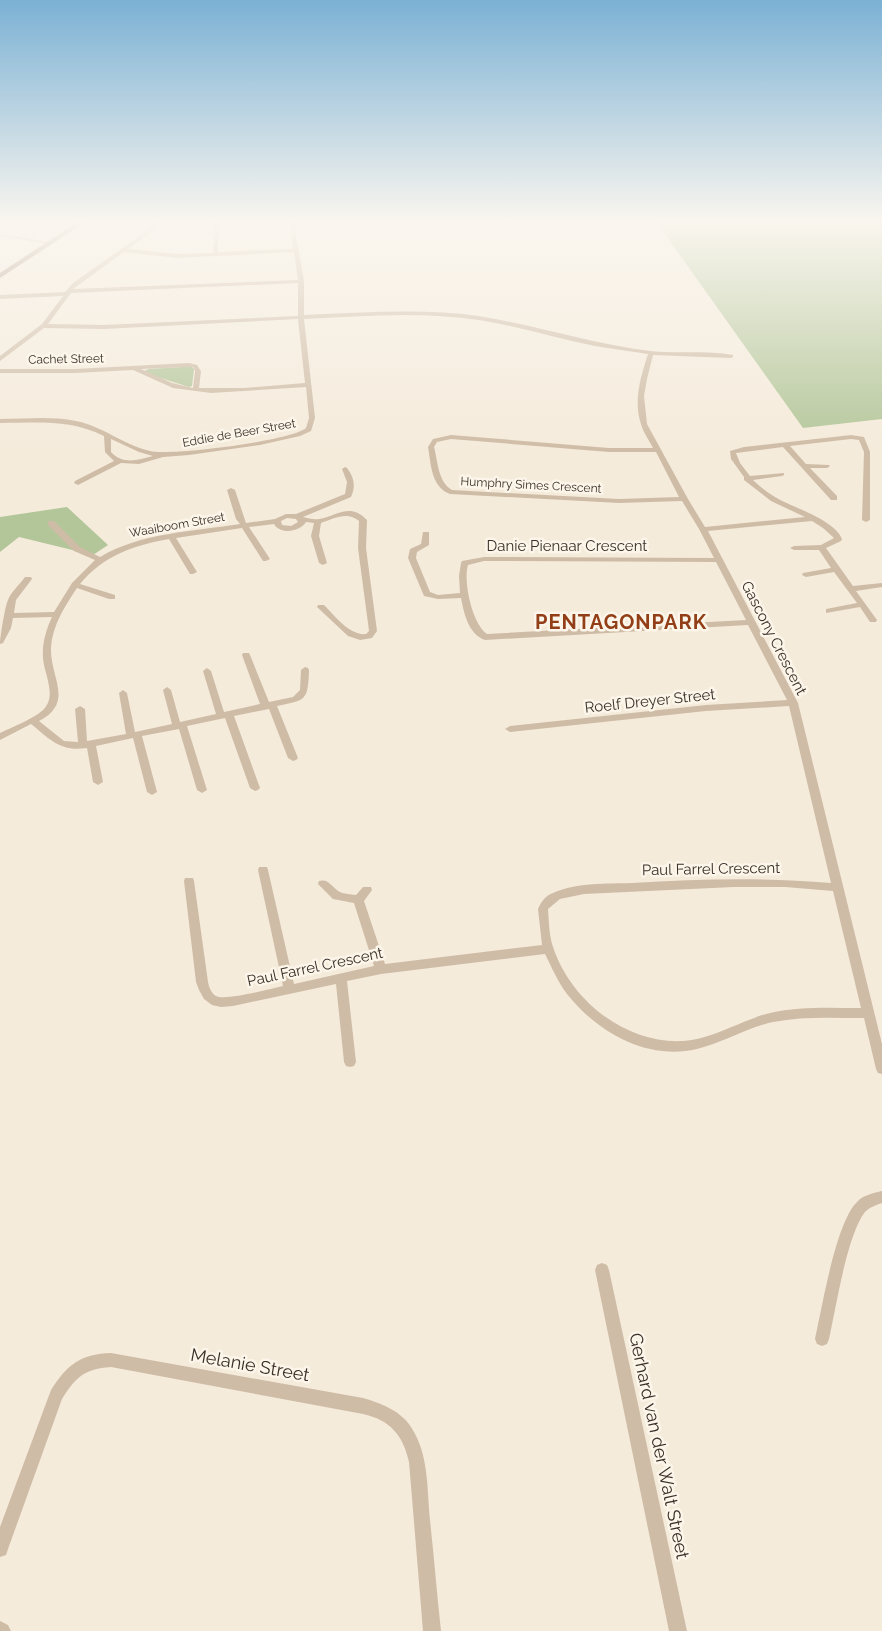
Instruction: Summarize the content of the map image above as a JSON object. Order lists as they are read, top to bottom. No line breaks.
{"streets":{"street":["Cachet Street","Eddie de Beer Street","Humphry Simes Crescent","Waaiboom Street","Danie Pienaar Crescent","Gascony Crescent","Roelf Dreyer Street","Paul Farrel Crescent","Melanie Street","Gerhard van der Walt Street"]},"crossings":[["Cachet Street","Eddie de Beer Street"],["Humphry Simes Crescent","Gascony Crescent"],["Danie Pienaar Crescent","Gascony Crescent"],["Gascony Crescent","Roelf Dreyer Street"],["Gascony Crescent","Paul Farrel Crescent"]],"districts":["PENTAGONPARK"]}
